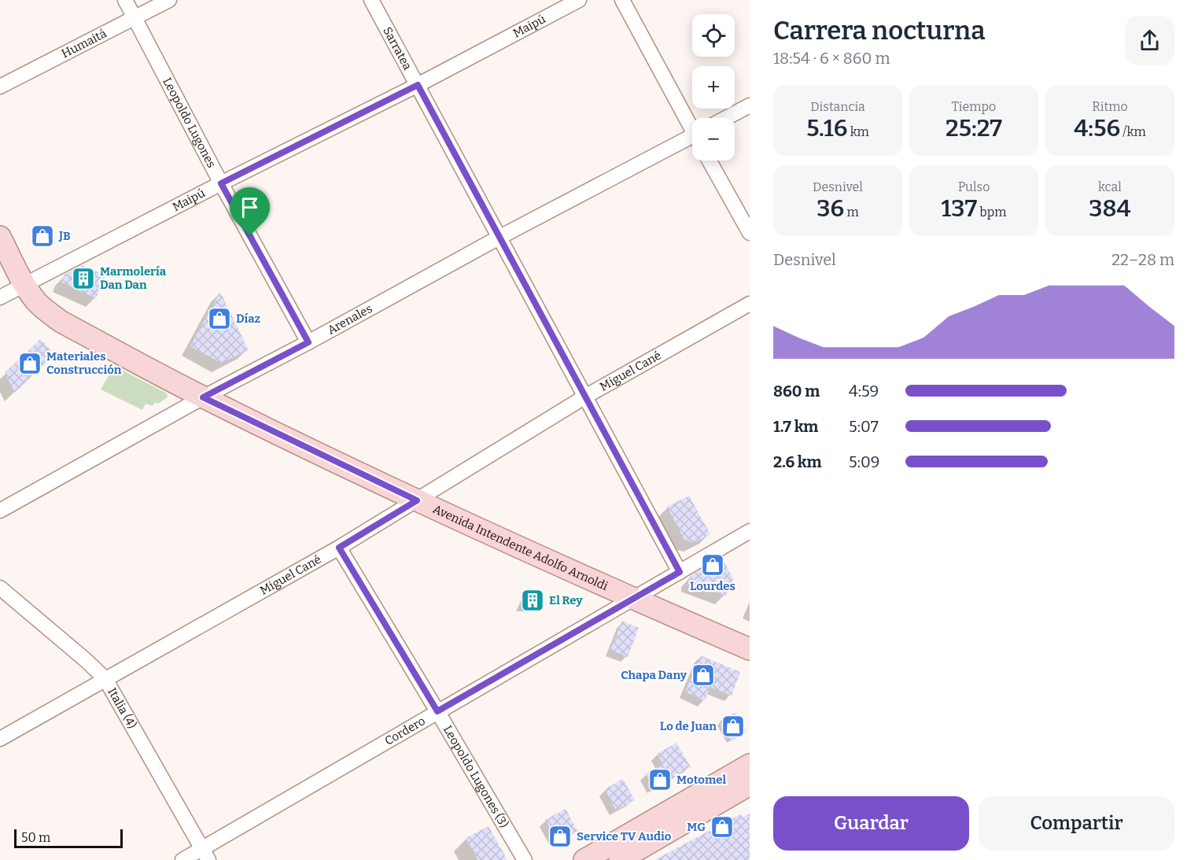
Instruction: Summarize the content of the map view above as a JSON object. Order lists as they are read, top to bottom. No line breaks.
{"streets":{"main road":["Avenida Intendente Adolfo Arnoldi"],"street":["Maipú","Humaitá","Sarratea","Leopoldo Lugones","Arenales","Miguel Cané","Italia (4)","Cordero","Leopoldo Lugones (3)"]},"crossings":[["Maipú","Sarratea"],["Maipú","Leopoldo Lugones"],["Maipú","Avenida Intendente Adolfo Arnoldi"],["Humaitá","Leopoldo Lugones"],["Sarratea","Arenales"],["Sarratea","Miguel Cané"],["Sarratea","Cordero"],["Leopoldo Lugones","Arenales"],["Arenales","Avenida Intendente Adolfo Arnoldi"],["Miguel Cané","Avenida Intendente Adolfo Arnoldi"],["Miguel Cané","Italia (4)"],["Miguel Cané","Leopoldo Lugones (3)"],["Avenida Intendente Adolfo Arnoldi","Cordero"],["Italia (4)","Cordero"],["Cordero","Leopoldo Lugones (3)"]],"places":{"shop":["JB","Díaz","Materiales Construcción","Lourdes","Chapa Dany","Lo de Juan","Motomel","MG","Service TV Audio"],"building":["Marmolería Dan Dan","El Rey"]},"scale_bar":"50 m","page":{"heading":["Carrera nocturna","18:54 · 6 × 860 m"],"map_buttons":["+","−"],"stats":[["Distancia","5.16 km"],["Tiempo","25:27"],["Ritmo","4:56 /km"],["Desnivel","36 m"],["Pulso","137 bpm"],["kcal","384"]],"chart":["Desnivel","22–28 m"],"list":[{"name":"860 m","note":"4:59"},{"name":"1.7 km","note":"5:07"},{"name":"2.6 km","note":"5:09"}],"buttons":["Guardar","Compartir"],"scale":"50 m"}}
